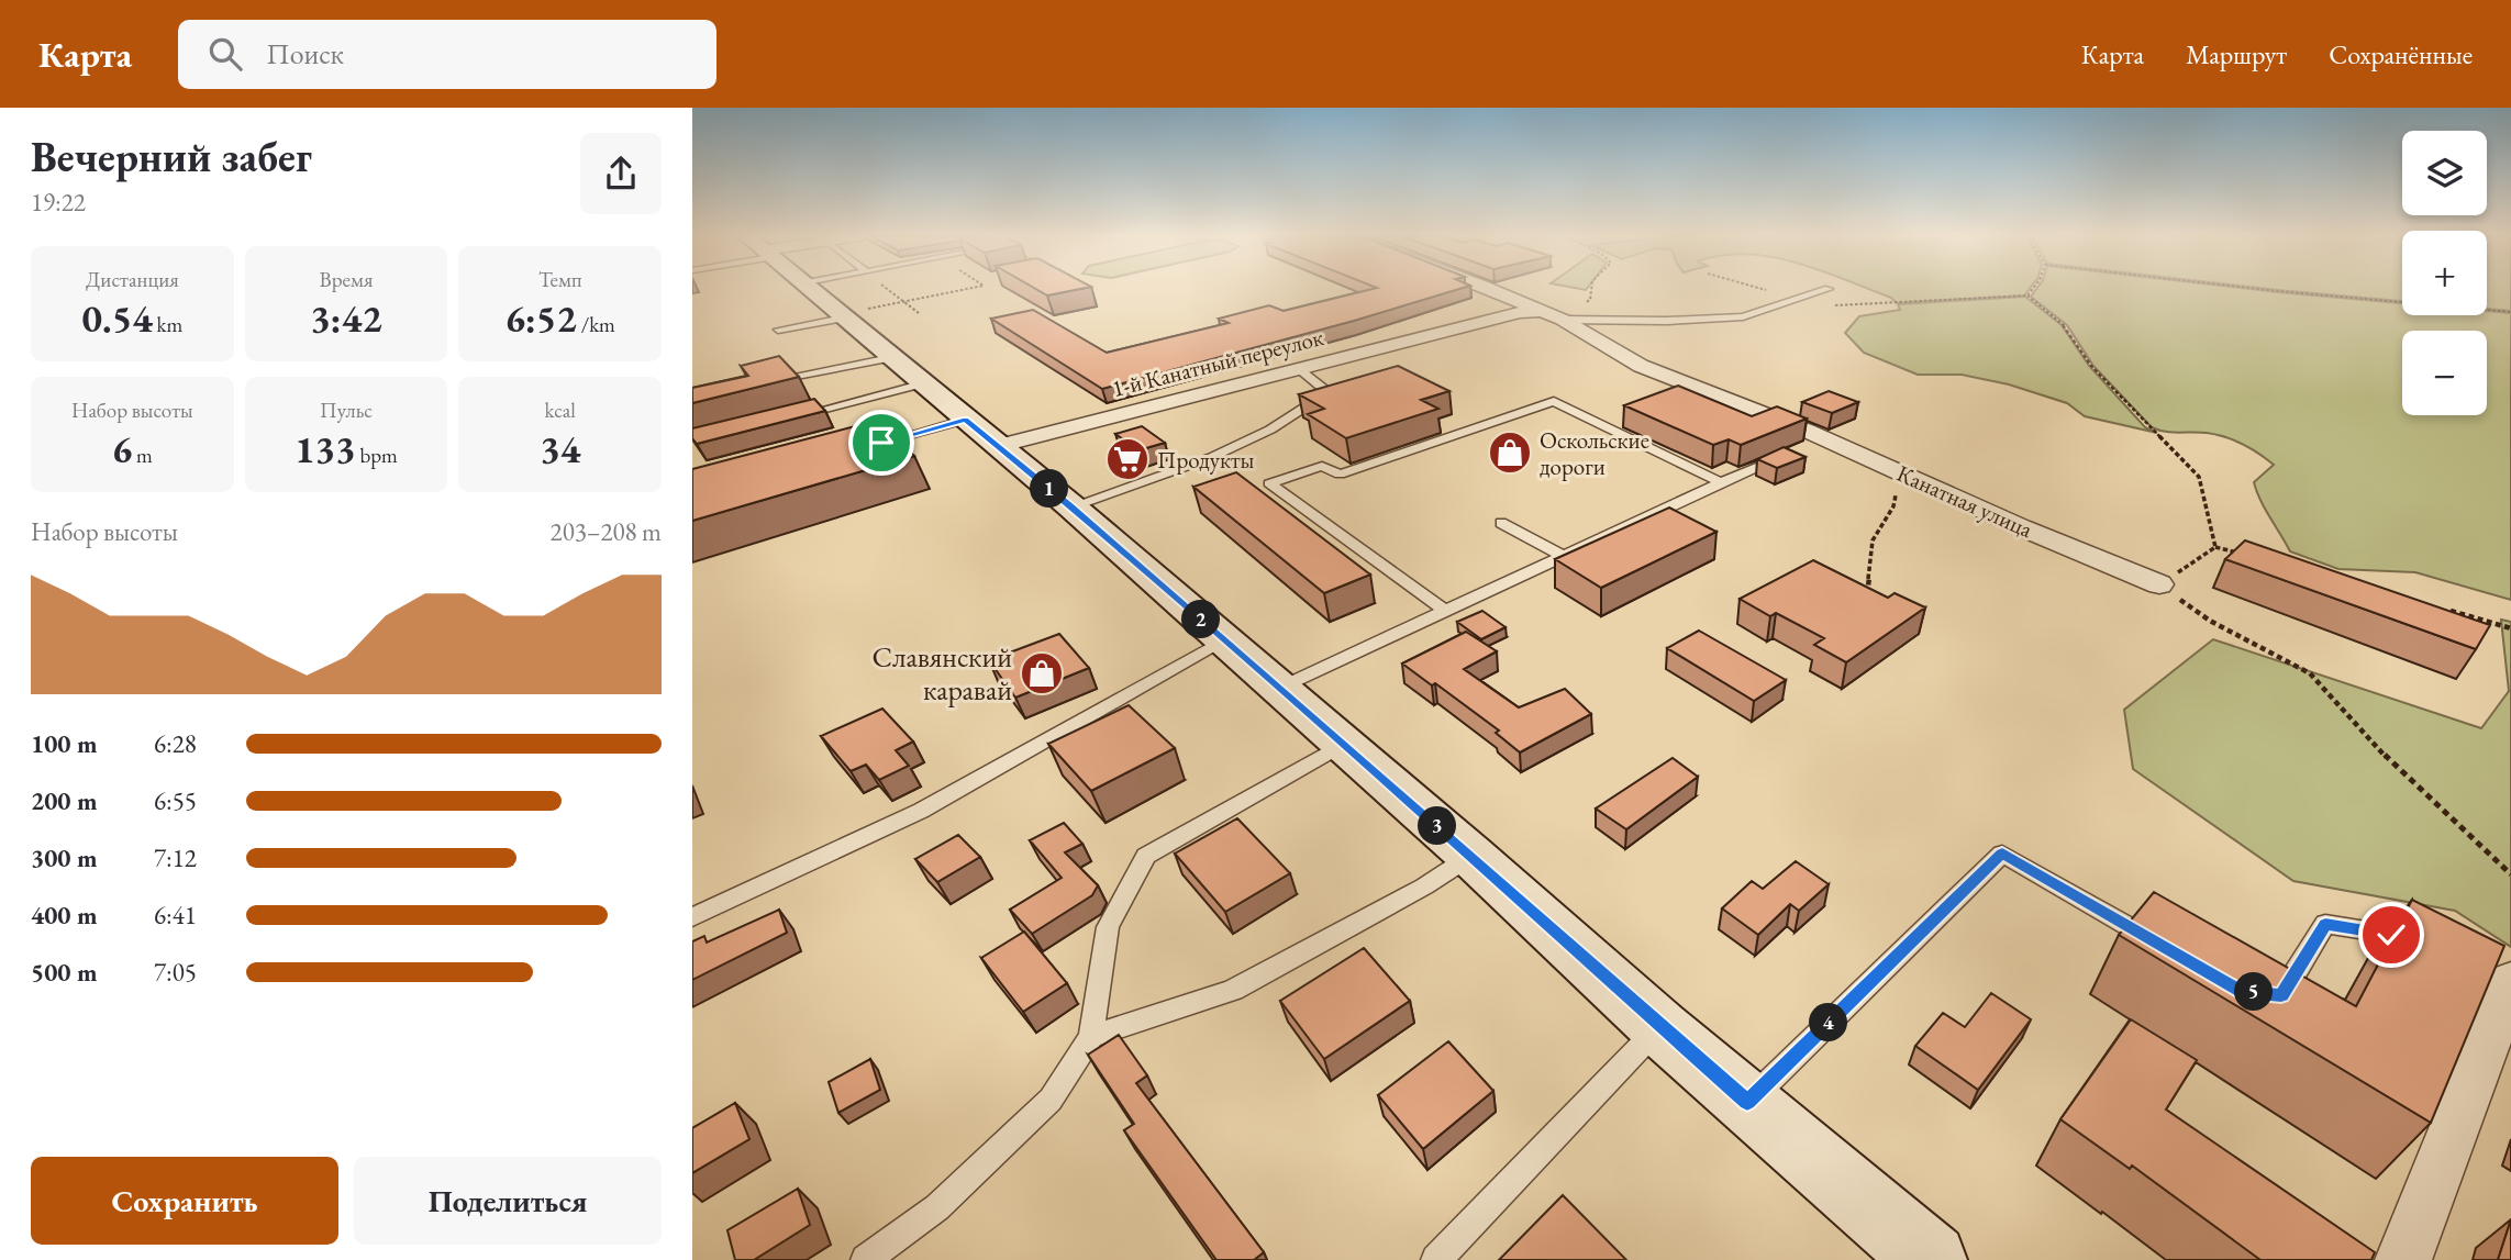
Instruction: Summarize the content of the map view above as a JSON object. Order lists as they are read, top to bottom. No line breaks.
{"streets":{"street":["1-й Канатный переулок","Канатная улица"]},"crossings":[["1-й Канатный переулок","Канатная улица"]],"places":{"shop":["Оскольские дороги","Славянский каравай"],"supermarket":["Продукты"]},"page":{"header":"Карта","search":"Поиск","nav":["Карта","Маршрут","Сохранённые"],"heading":["Вечерний забег","19:22"],"map_buttons":["+","−"],"stats":[["Дистанция","0.54 km"],["Время","3:42"],["Темп","6:52 /km"],["Набор высоты","6 m"],["Пульс","133 bpm"],["kcal","34"]],"pins":["1","2","3","5","4"],"chart":["Набор высоты","203–208 m"],"list":[{"name":"100 m","note":"6:28"},{"name":"200 m","note":"6:55"},{"name":"300 m","note":"7:12"},{"name":"400 m","note":"6:41"},{"name":"500 m","note":"7:05"}],"buttons":["Сохранить","Поделиться"]}}
